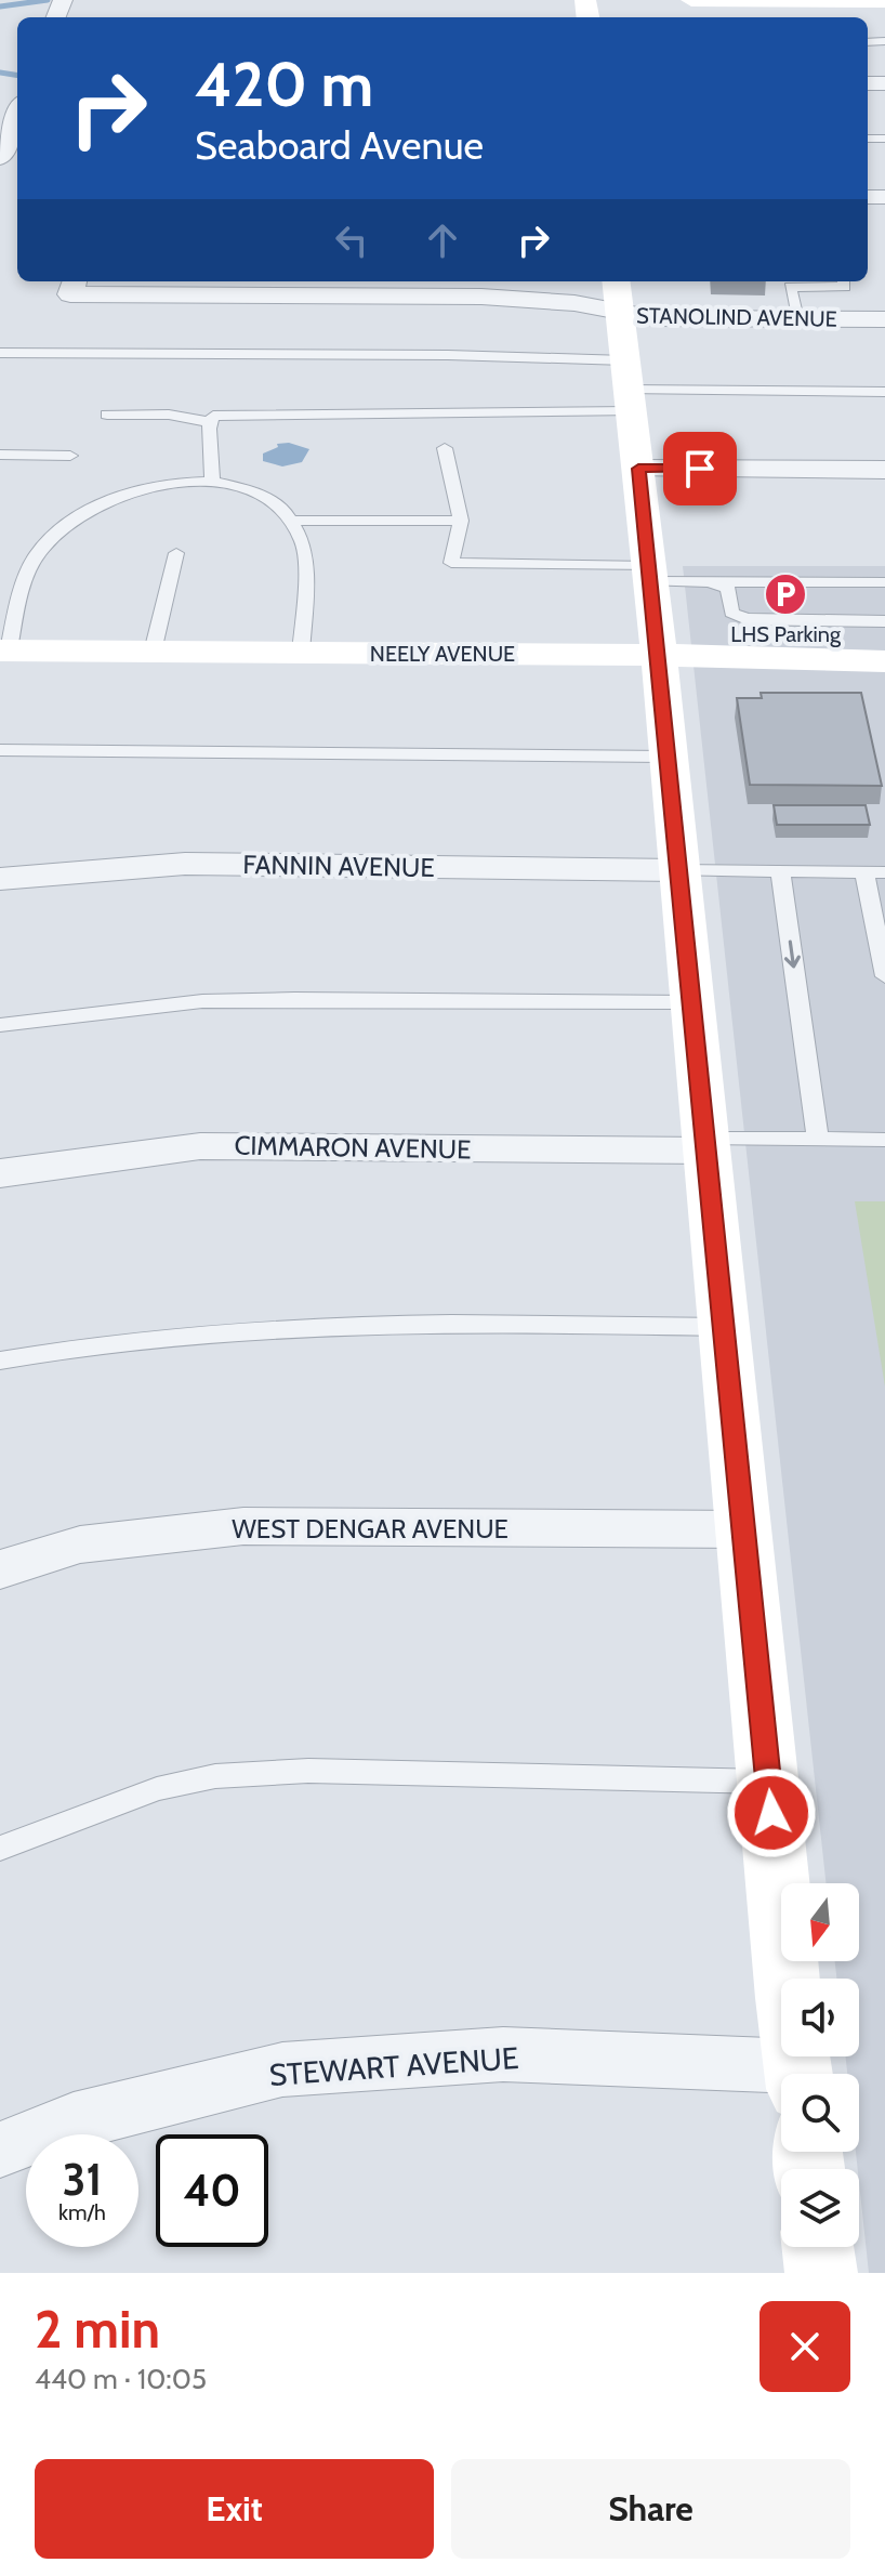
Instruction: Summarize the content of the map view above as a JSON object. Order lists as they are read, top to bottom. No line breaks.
{"streets":{"street":["STANOLIND AVENUE","NEELY AVENUE","FANNIN AVENUE","CIMMARON AVENUE","WEST DENGAR AVENUE","STEWART AVENUE"]},"places":{"parking":["LHS Parking"]},"north":"bottom","page":{"turn":["420 m","Seaboard Avenue"],"speed":"31 km/h","limit":"40","heading":["2 min","440 m · 10:05"],"buttons":["Exit","Share"]}}
